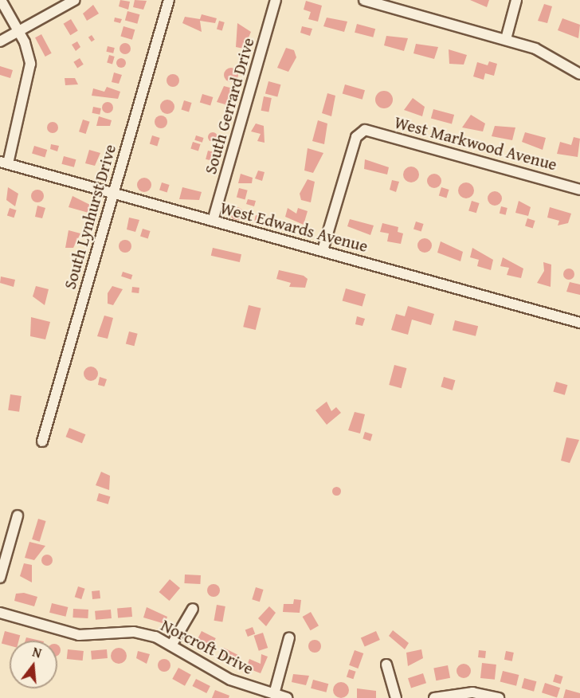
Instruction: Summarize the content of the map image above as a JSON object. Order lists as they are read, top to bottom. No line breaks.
{"streets":{"street":["South Gerrard Drive","West Markwood Avenue","South Lynhurst Drive","West Edwards Avenue","Norcroft Drive"]},"crossings":[["South Gerrard Drive","West Edwards Avenue"],["West Markwood Avenue","West Edwards Avenue"],["South Lynhurst Drive","West Edwards Avenue"]],"north":"top"}
